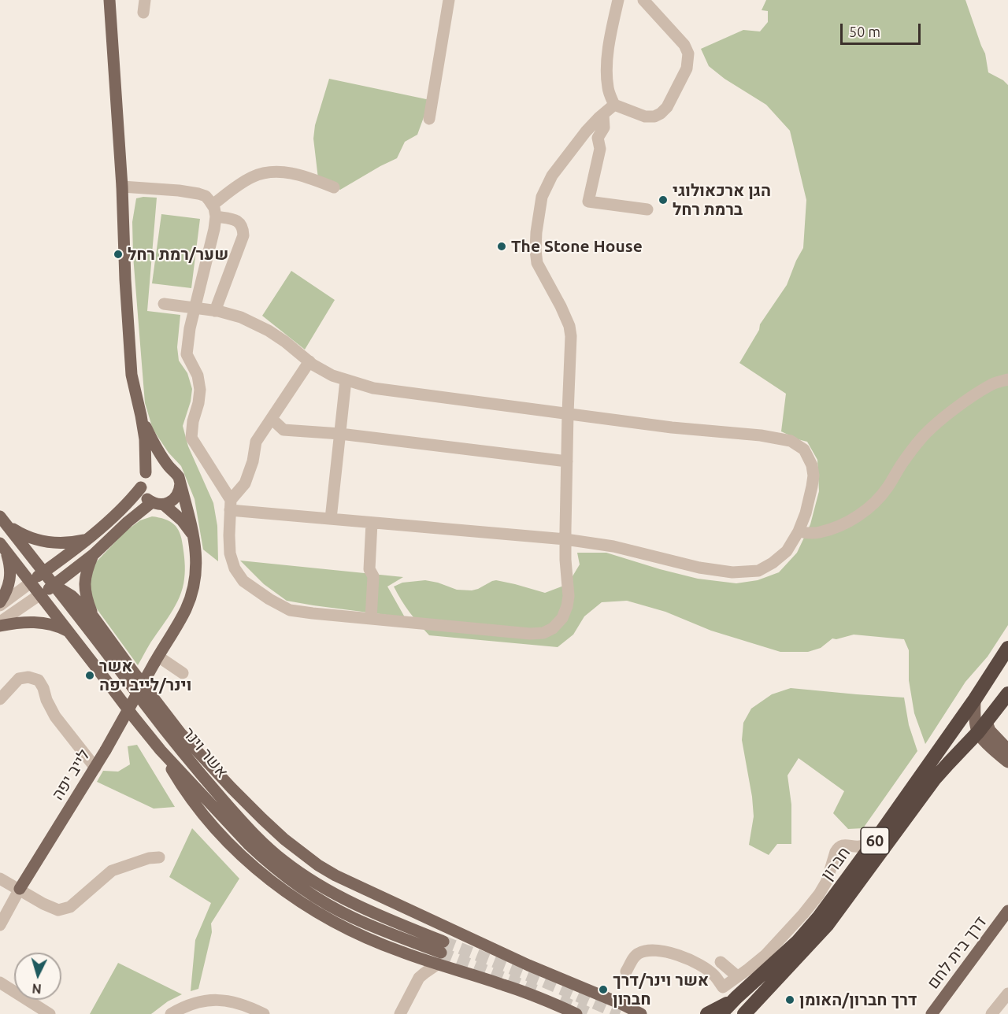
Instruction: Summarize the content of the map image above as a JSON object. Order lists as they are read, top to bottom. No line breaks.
{"streets":{"highway":["60","חברון"],"main road":["אשר וינר","לייב יפה","דרך בית לחם"]},"places":["הגן ארכאולוגי ברמת רחל","The Stone House","שער/רמת רחל","אשר וינר/לייב יפה","אשר וינר/דרך חברון","דרך חברון/האומן"],"scale_bar":"50 m","north":"bottom"}
